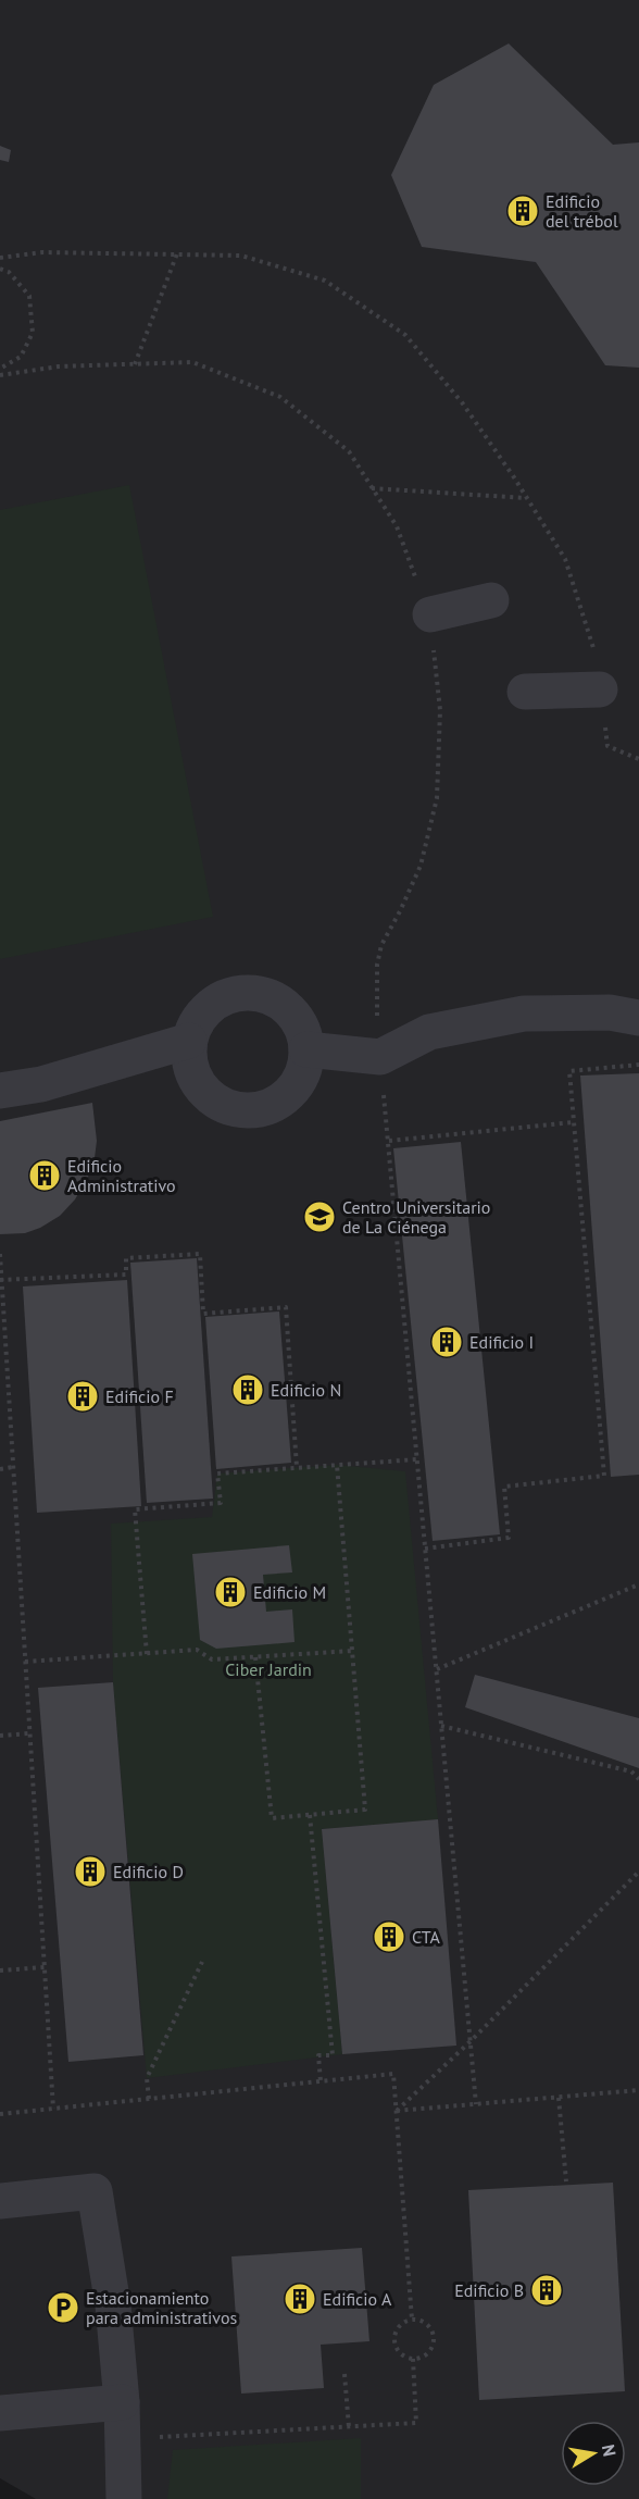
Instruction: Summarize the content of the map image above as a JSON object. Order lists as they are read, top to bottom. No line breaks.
{"parks":["Ciber Jardin"],"places":{"building":["Edificio del trébol","Edificio Administrativo","Edificio I","Edificio N","Edificio F","Edificio M","Edificio D","CTA","Edificio B","Edificio A"],"school or university":["Centro Universitario de La Ciénega"],"parking":["Estacionamiento para administrativos"]},"north":"right"}
